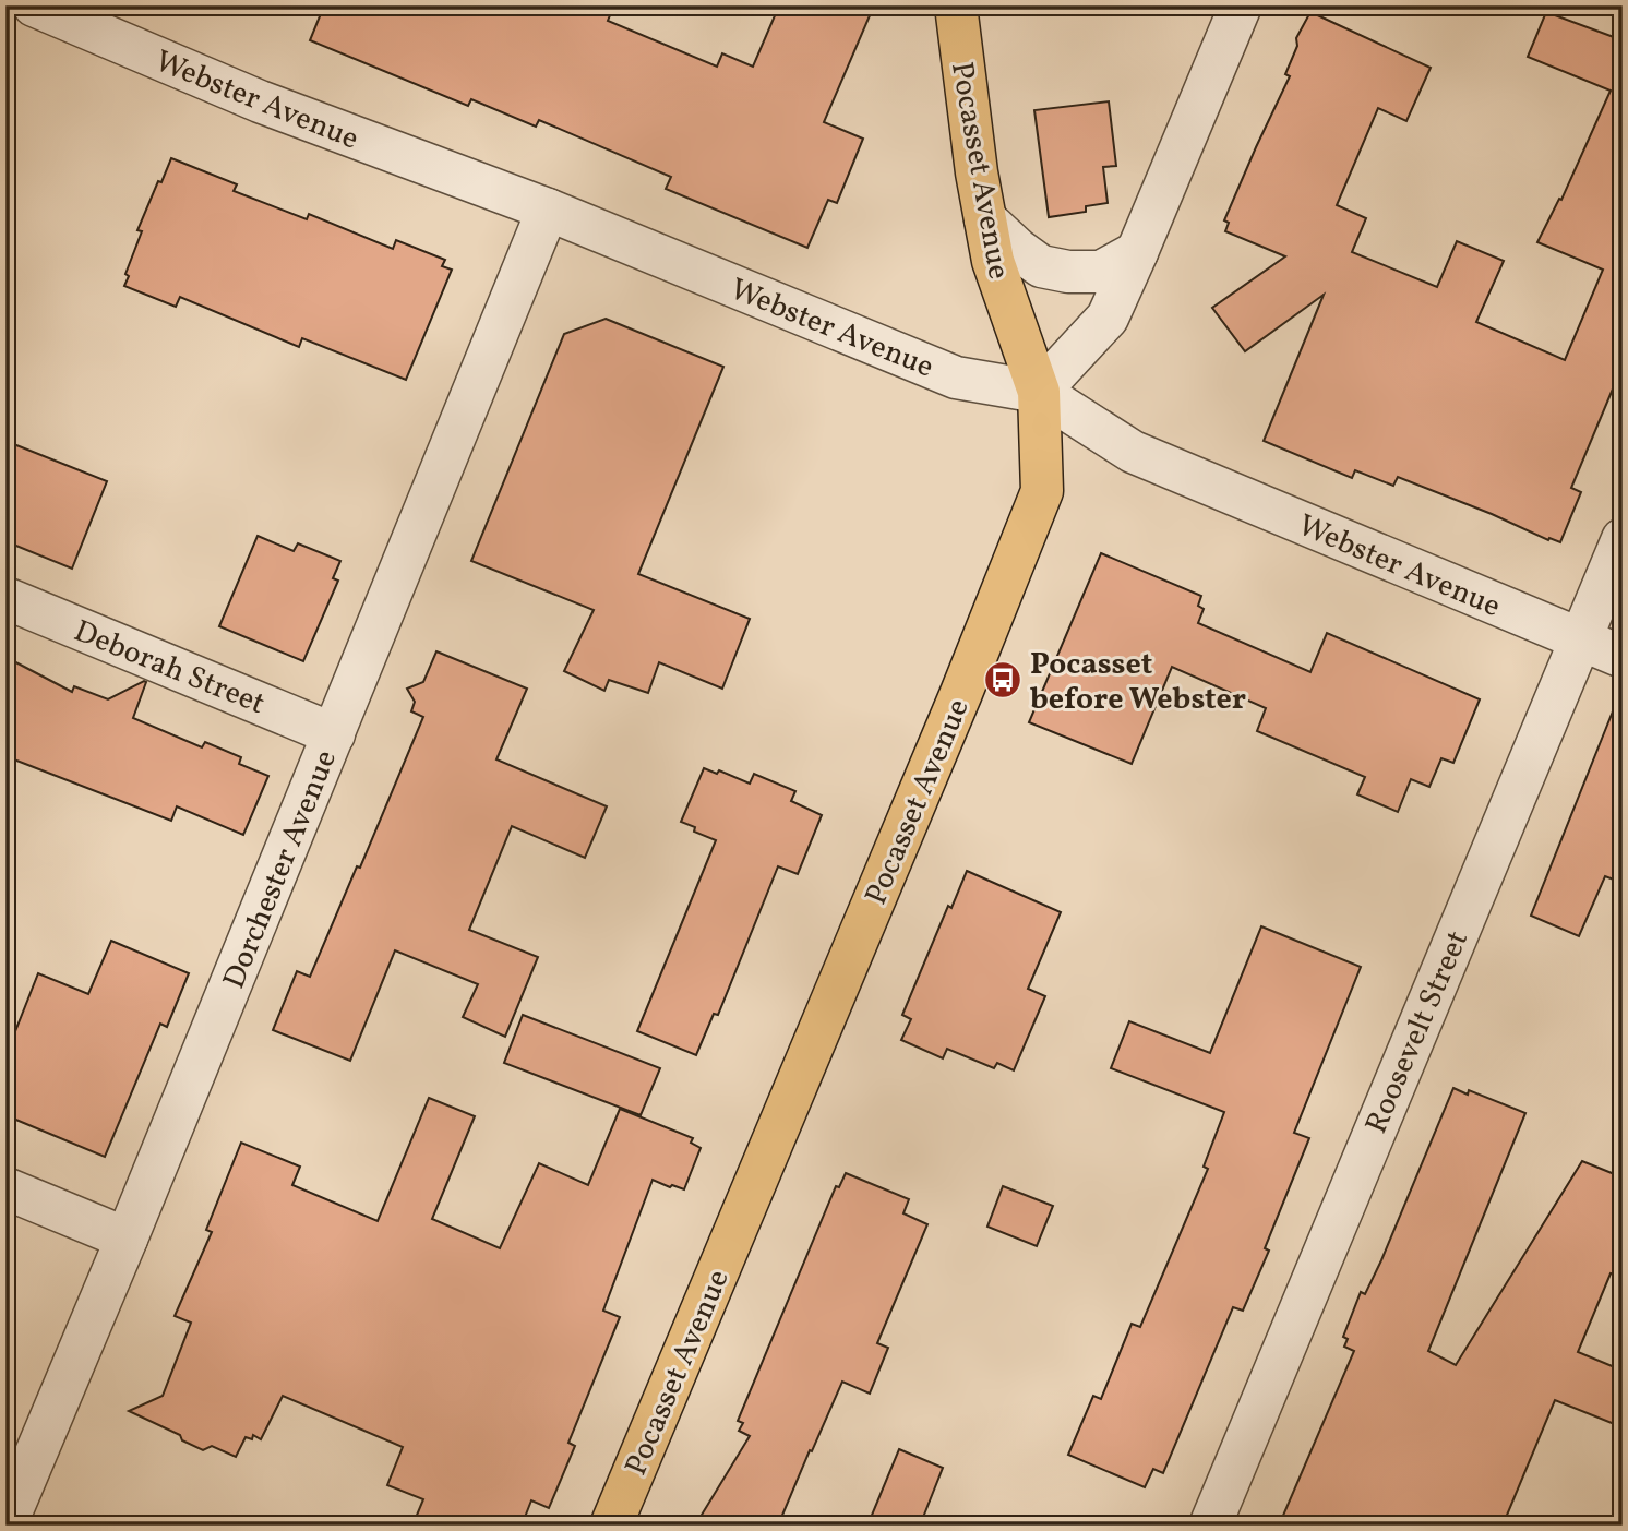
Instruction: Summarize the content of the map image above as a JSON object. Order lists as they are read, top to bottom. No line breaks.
{"streets":{"main road":["Pocasset Avenue"],"street":["Webster Avenue","Deborah Street","Dorchester Avenue","Roosevelt Street"]},"crossings":[["Webster Avenue","Pocasset Avenue"],["Webster Avenue","Dorchester Avenue"],["Webster Avenue","Roosevelt Street"],["Deborah Street","Dorchester Avenue"]],"places":{"bus stop":["Pocasset before Webster"]}}
